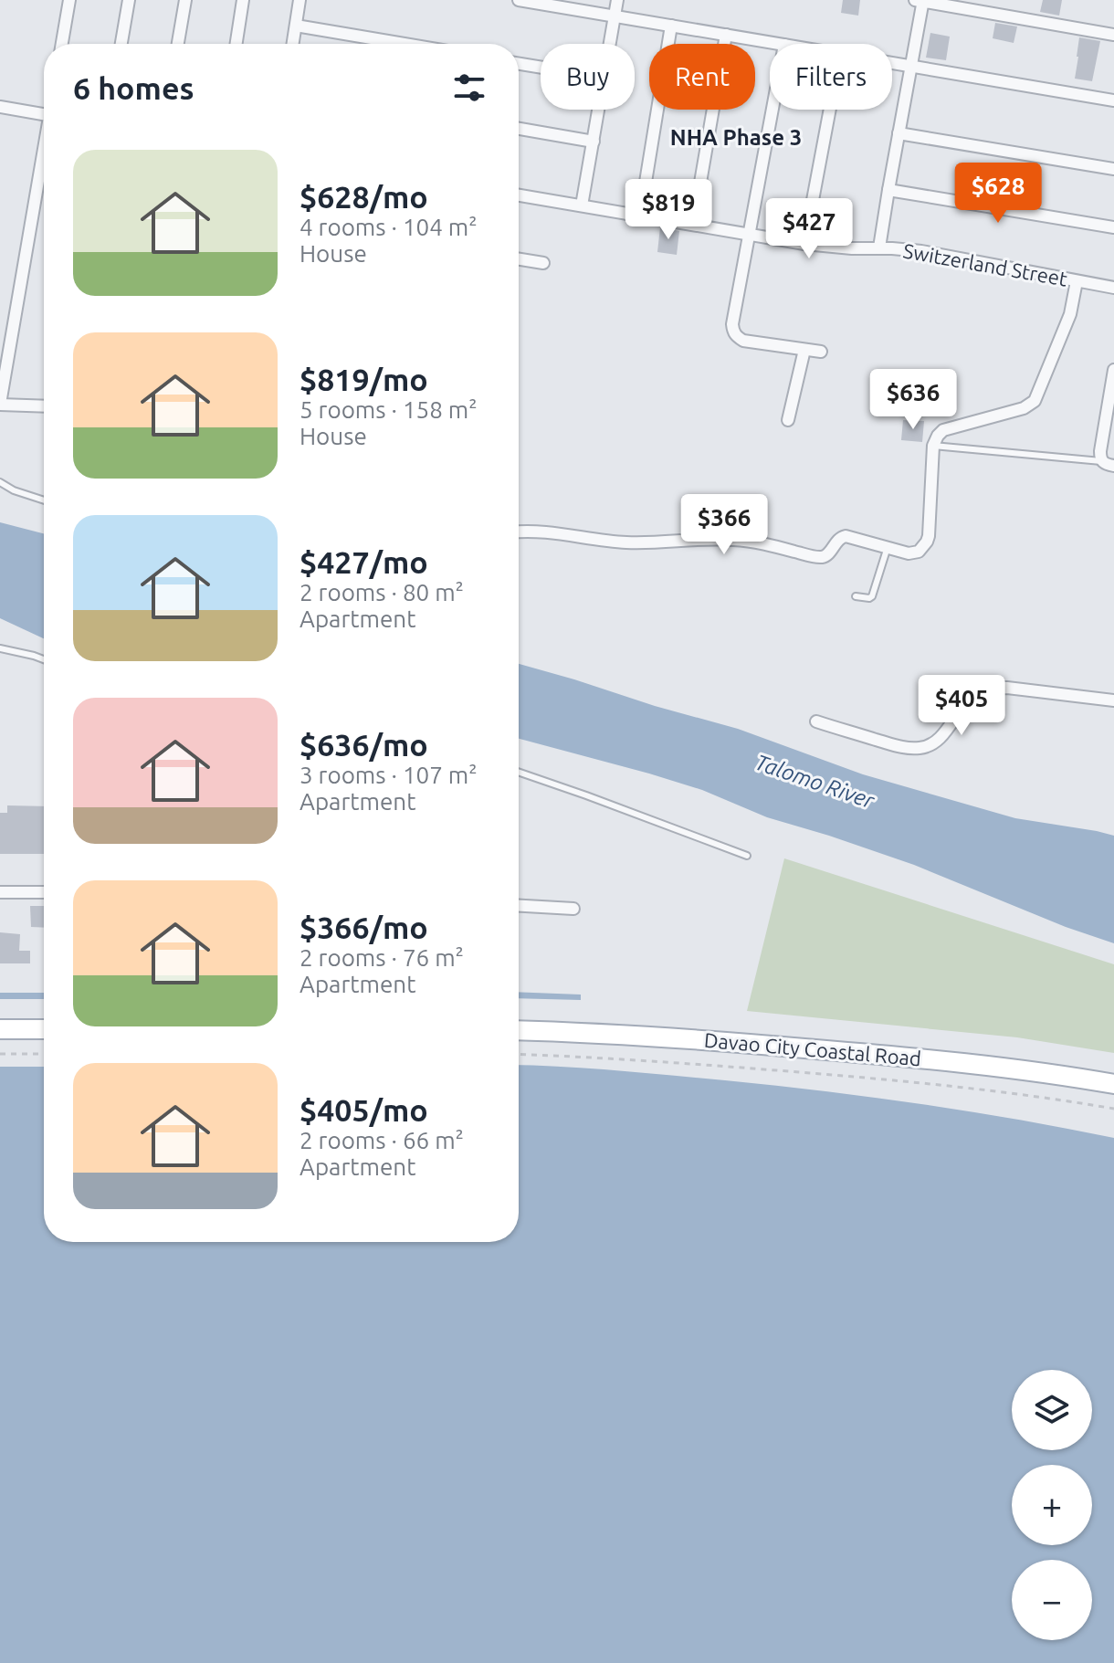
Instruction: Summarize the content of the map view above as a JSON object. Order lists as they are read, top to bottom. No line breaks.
{"streets":{"main road":["Davao City Coastal Road"],"street":["Switzerland Street"]},"districts":["NHA Phase 3"],"water":["Talomo River"],"page":{"chip":["Buy","Rent","Filters"],"heading":"6 homes","list":[{"name":"$628/mo","note":"4 rooms · 104 m² · House"},{"name":"$819/mo","note":"5 rooms · 158 m² · House"},{"name":"$427/mo","note":"2 rooms · 80 m² · Apartment"},{"name":"$636/mo","note":"3 rooms · 107 m² · Apartment"},{"name":"$366/mo","note":"2 rooms · 76 m² · Apartment"},{"name":"$405/mo","note":"2 rooms · 66 m² · Apartment"}],"price":["$628","$819","$427","$636","$366","$405"],"map_buttons":["+","−"]}}
